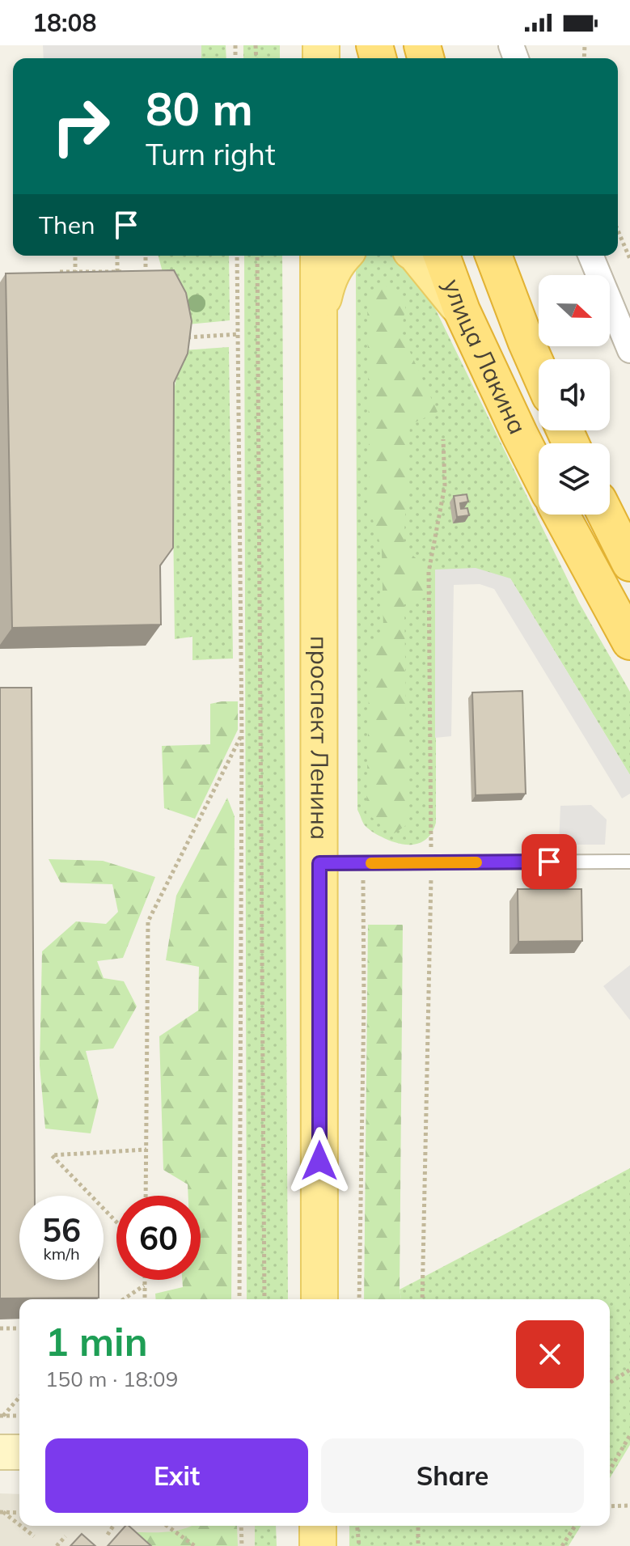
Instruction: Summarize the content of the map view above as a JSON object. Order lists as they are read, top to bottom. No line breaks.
{"streets":{"highway":["улица Лакина"],"main road":["проспект Ленина"]},"north":"right","page":{"status":"18:08","turn":["80 m","Turn right"],"then":"Then","speed":"56 km/h","limit":"60","heading":["1 min","150 m · 18:09"],"buttons":["Exit","Share"]}}
